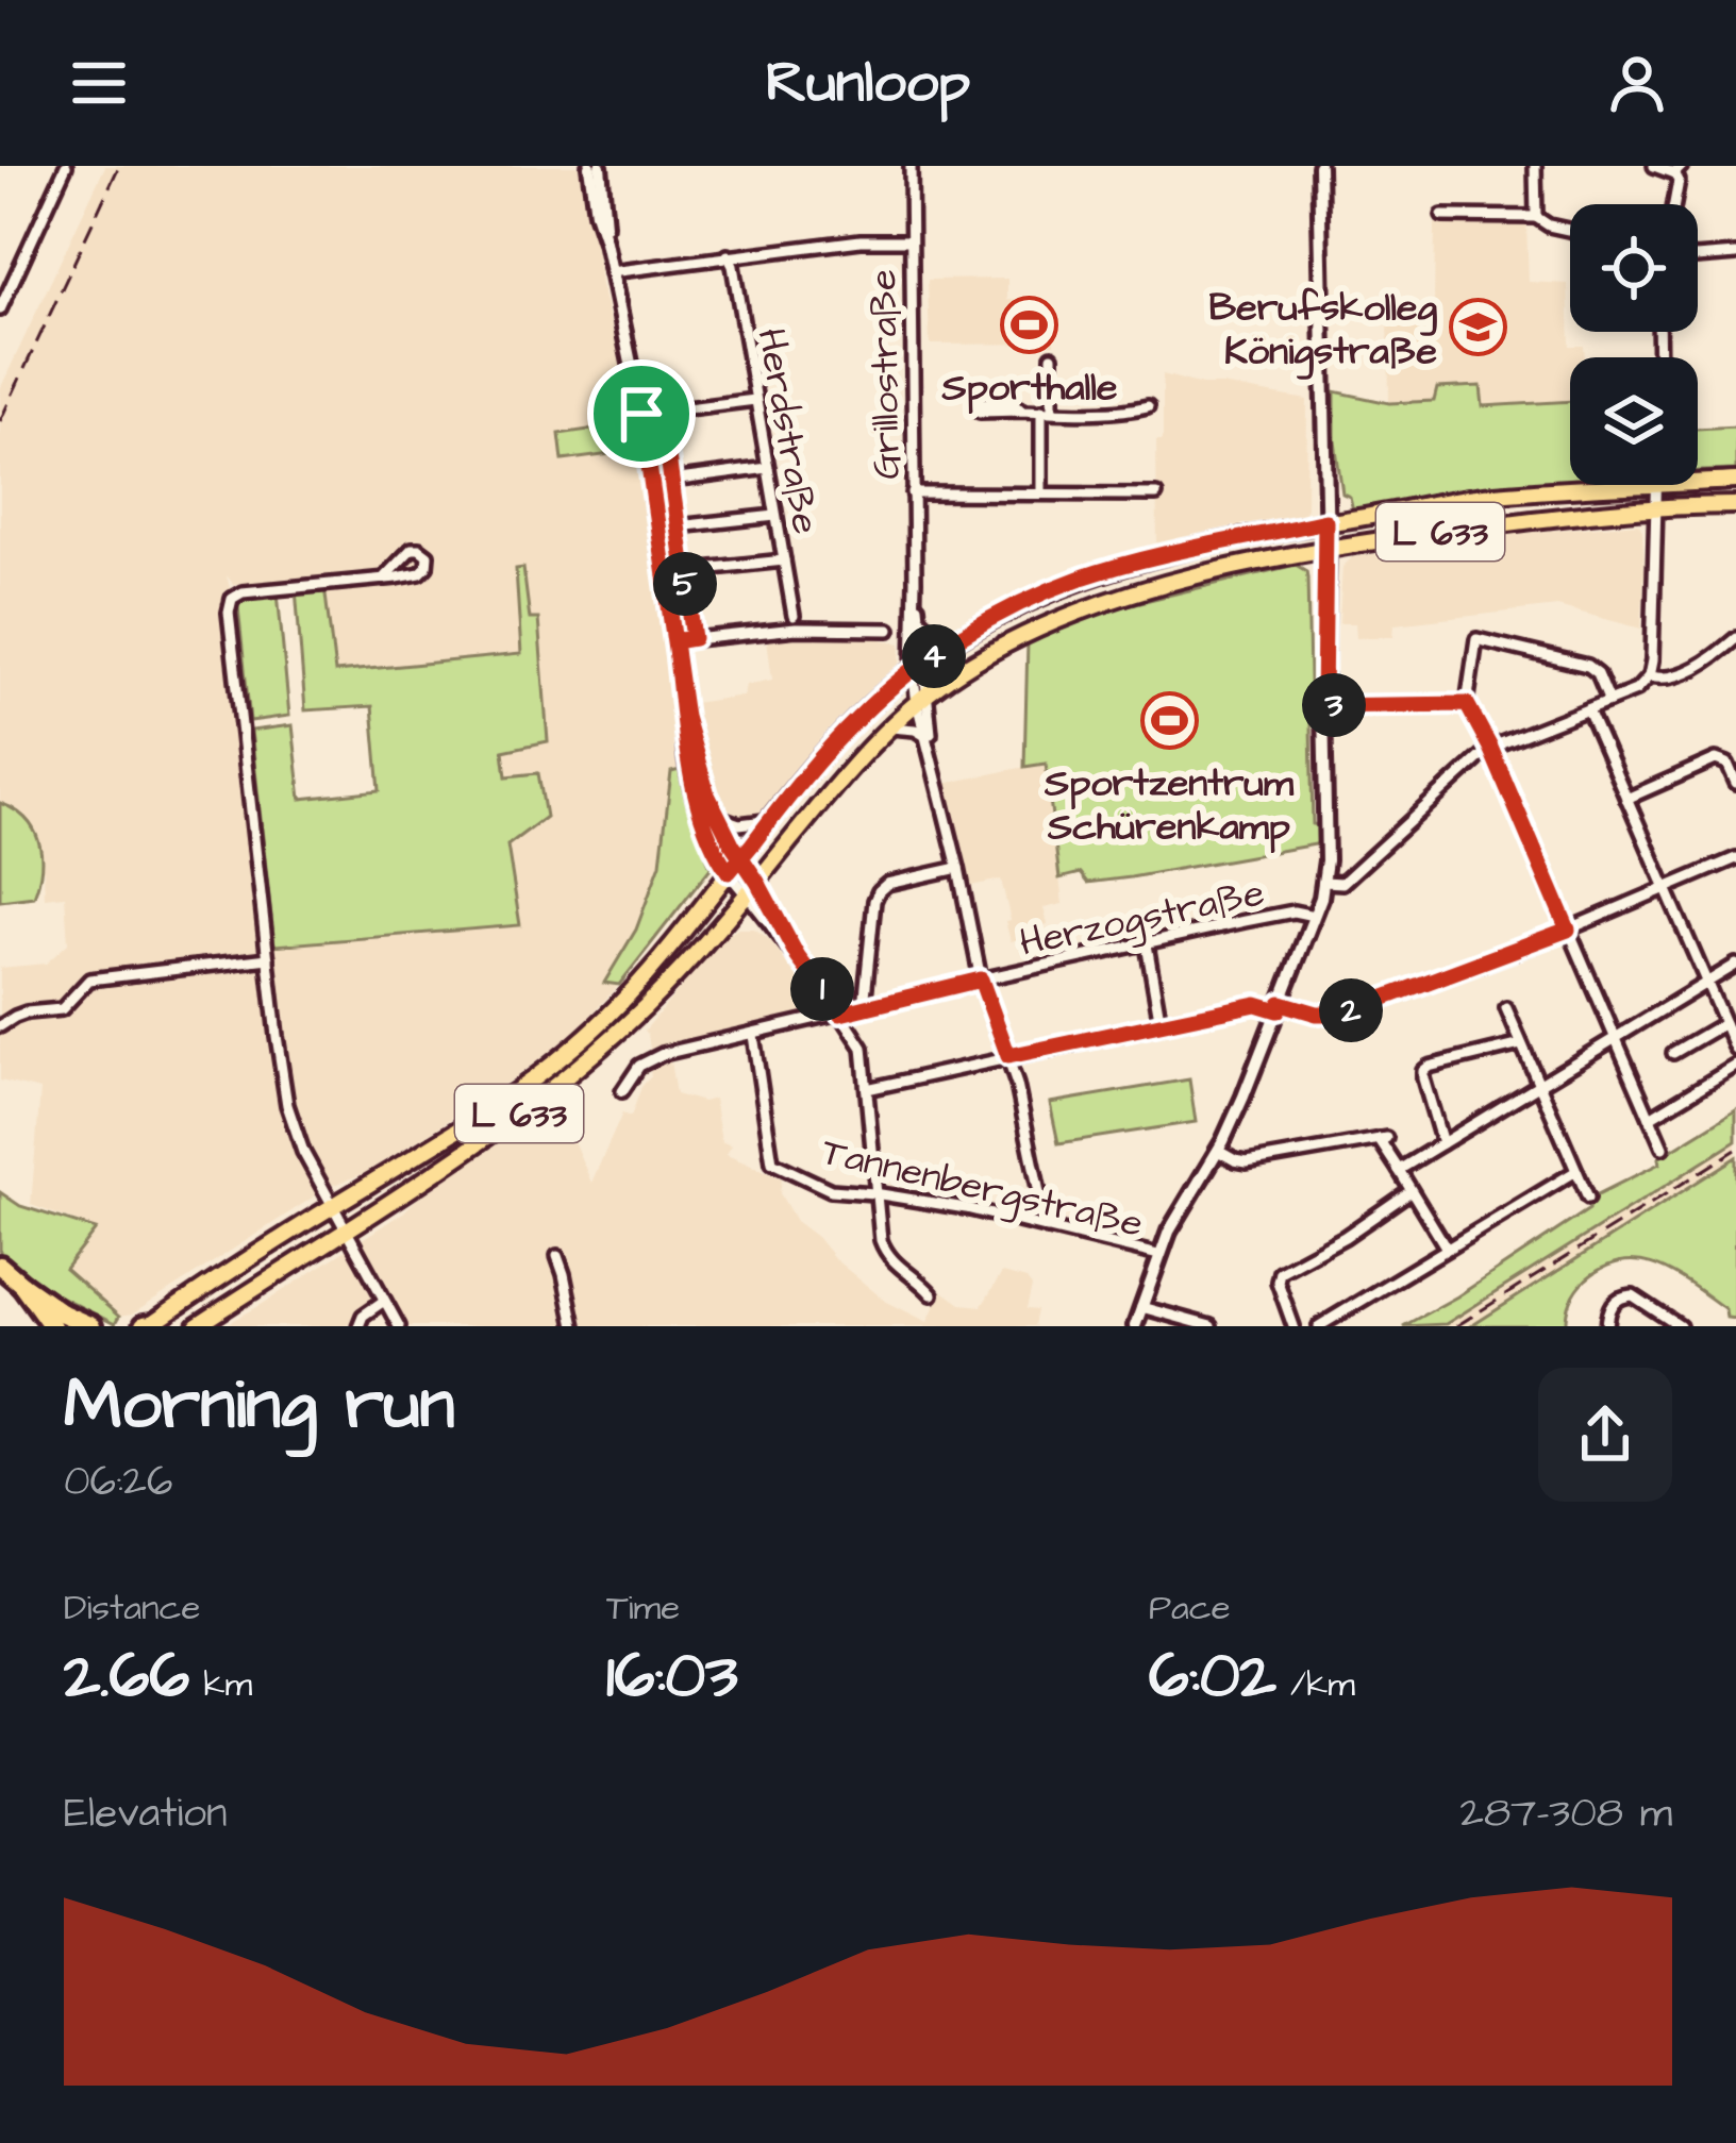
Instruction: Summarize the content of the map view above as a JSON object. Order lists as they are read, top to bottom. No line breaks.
{"streets":{"main road":["L 633"],"street":["Grillostraße","Herdstraße","Herzogstraße","Tannenbergstraße"]},"crossings":[["Grillostraße","L 633"],["Grillostraße","Herzogstraße"],["Grillostraße","Tannenbergstraße"],["Herzogstraße","Tannenbergstraße"]],"places":{"sports":["Sporthalle","Sportzentrum Schürenkamp"],"school or university":["Berufskolleg Königstraße"]},"page":{"header":"Runloop","pins":["5","4","3","1","2"],"heading":["Morning run","06:26"],"stats":[["Distance","2.66 km"],["Time","16:03"],["Pace","6:02 /km"]],"chart":["Elevation","287–308 m"]}}
